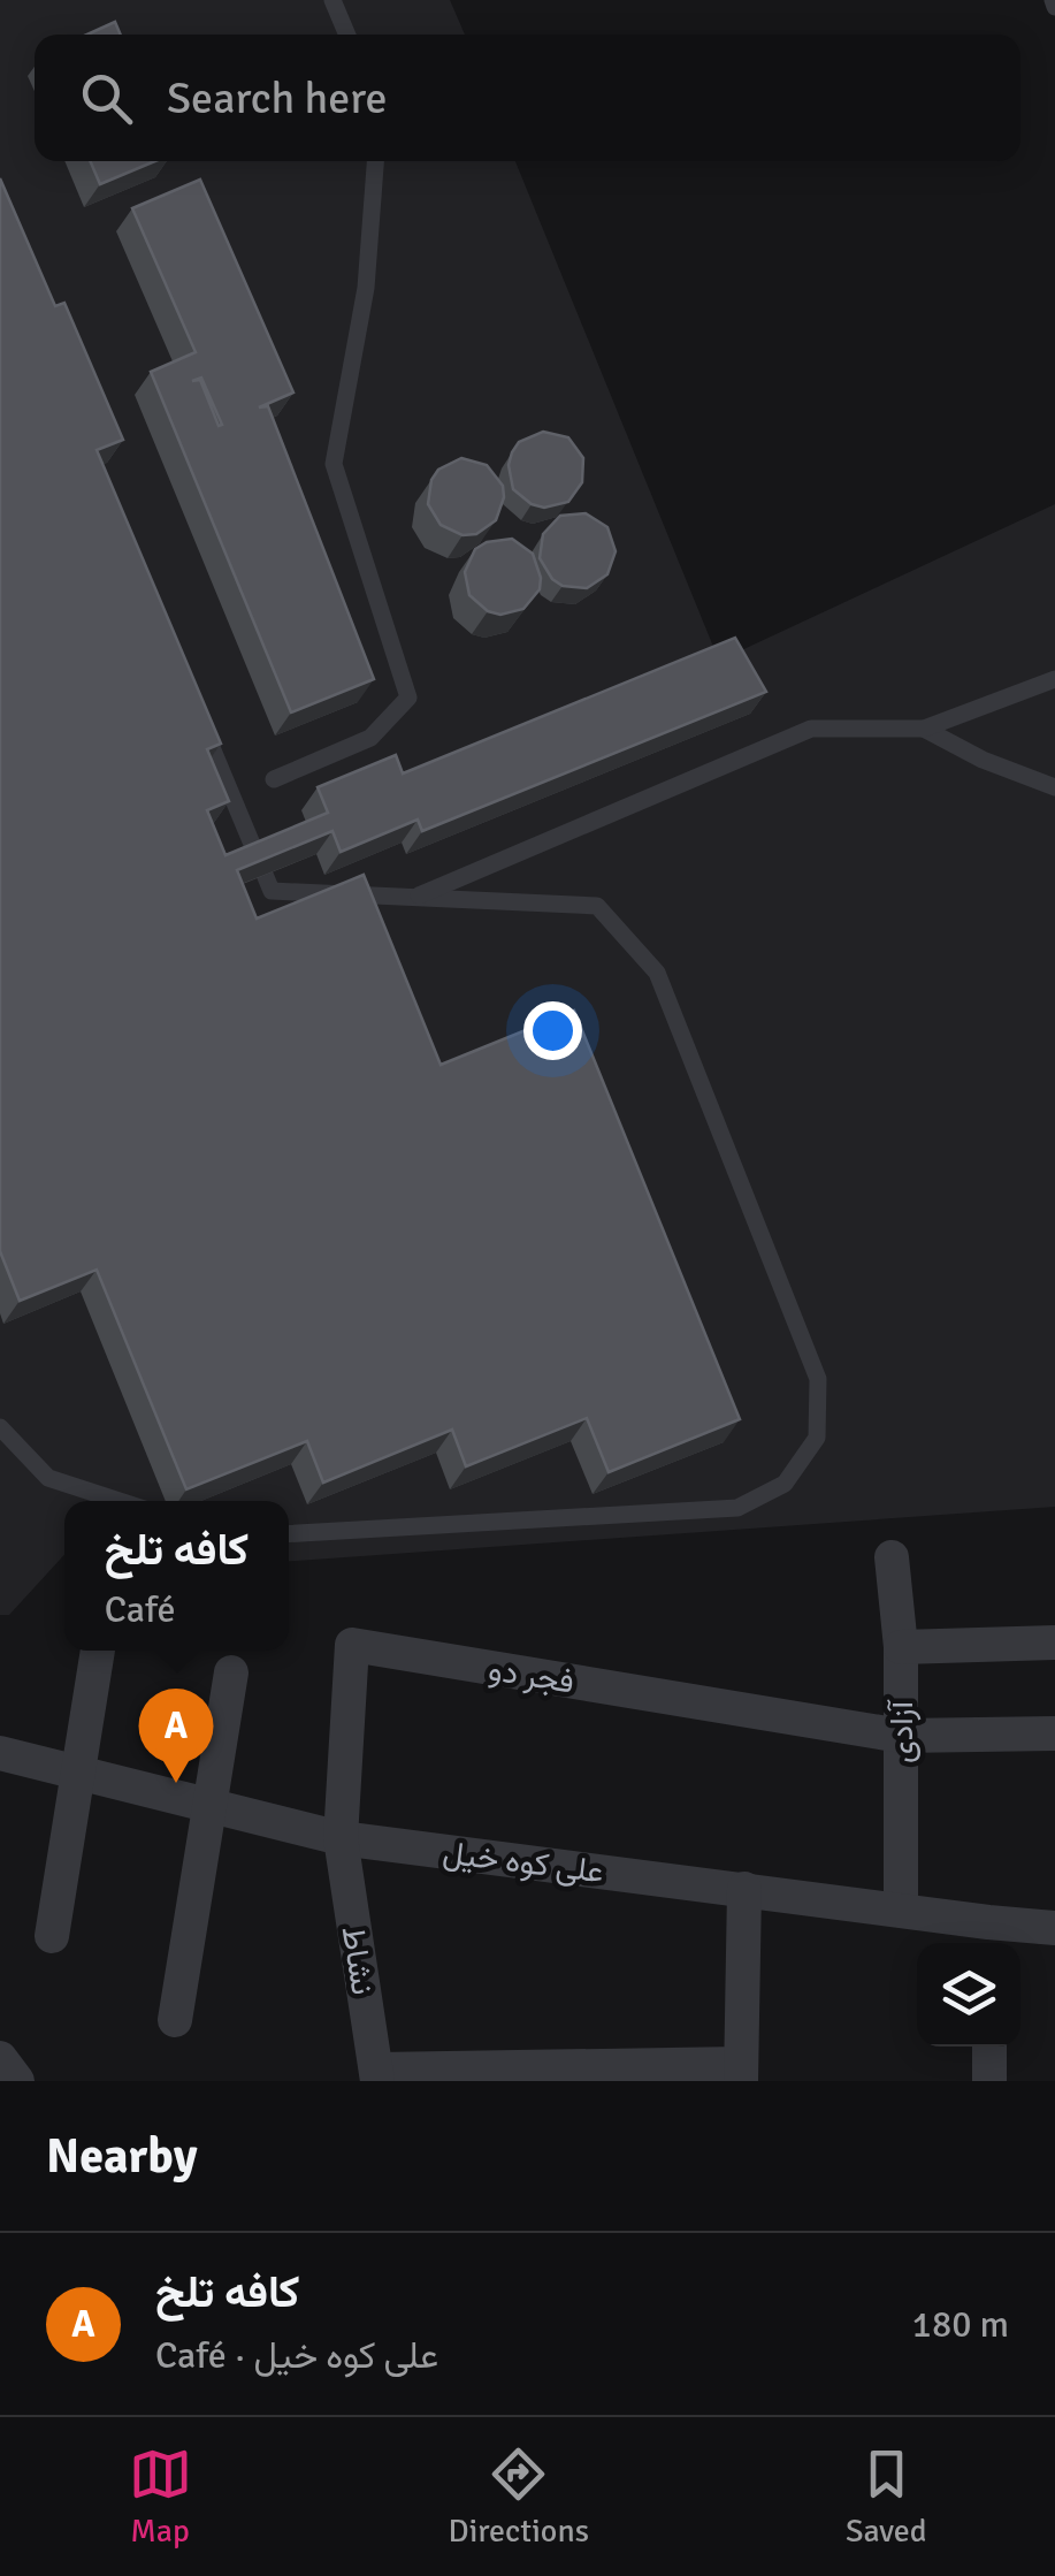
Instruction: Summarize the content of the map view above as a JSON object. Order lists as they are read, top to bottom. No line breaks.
{"streets":{"street":["فجر دو","آزادی","علی کوه خیل","نشاط"]},"crossings":[["فجر دو","آزادی"],["فجر دو","علی کوه خیل"],["فجر دو","نشاط"],["آزادی","علی کوه خیل"],["علی کوه خیل","نشاط"]],"page":{"search":"Search here","popup":["کافه تلخ","Café"],"pins":"A","heading":"Nearby","list":[{"mark":"A","name":"کافه تلخ","note":"Café · علی کوه خیل","value":"180 m"}],"nav":["Map","Directions","Saved"]}}
